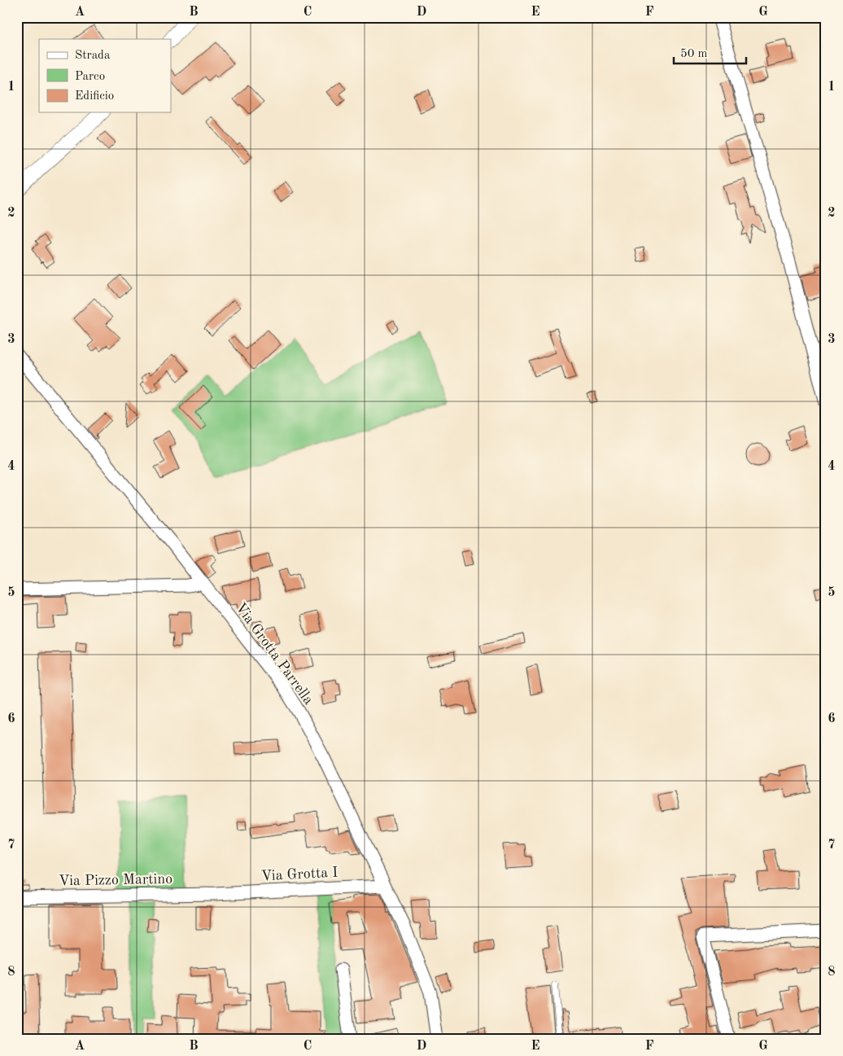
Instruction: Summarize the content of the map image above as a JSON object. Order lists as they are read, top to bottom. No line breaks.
{"streets":{"street":["Via Grotta Parrella","Via Grotta I","Via Pizzo Martino"]},"crossings":[["Via Grotta Parrella","Via Grotta I"],["Via Grotta I","Via Pizzo Martino"]],"legend":["Strada","Parco","Edificio"],"scale_bar":"50 m","grid":{"columns":["A","B","C","D","E","F","G"],"rows":["1","2","3","4","5","6","7","8"]}}
